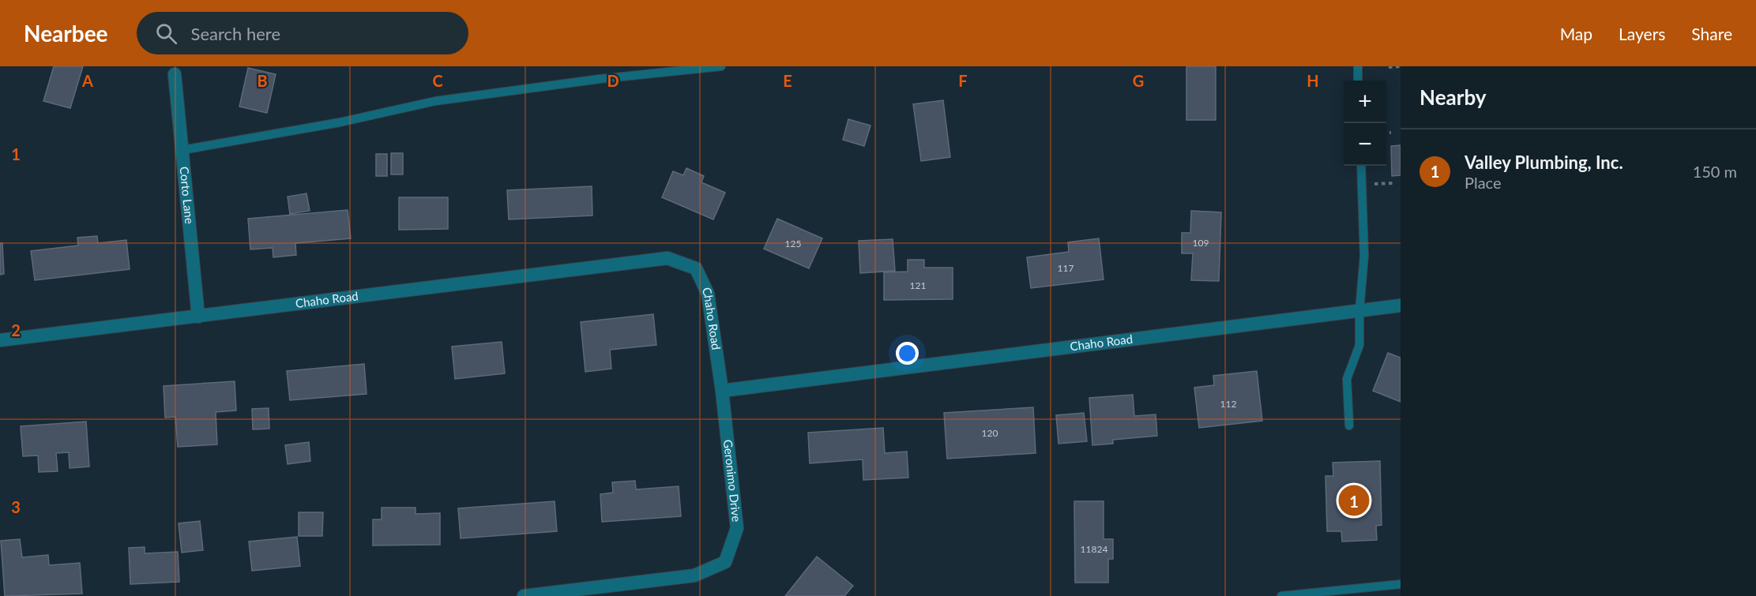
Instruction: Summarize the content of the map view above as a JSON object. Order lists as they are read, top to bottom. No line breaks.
{"streets":{"street":["Corto Lane","Chaho Road","Geronimo Drive"]},"crossings":[["Corto Lane","Chaho Road"],["Chaho Road","Geronimo Drive"]],"house_numbers":["109","125","117","121","112","120","11824"],"page":{"header":"Nearbee","search":"Search here","nav":["Map","Layers","Share"],"heading":"Nearby","map_buttons":["+","−"],"list":[{"mark":"1","name":"Valley Plumbing, Inc.","note":"Place","value":"150 m"}],"pins":"1"},"grid":{"columns":["A","B","C","D","E","F","G","H"],"rows":["1","2","3"]}}
